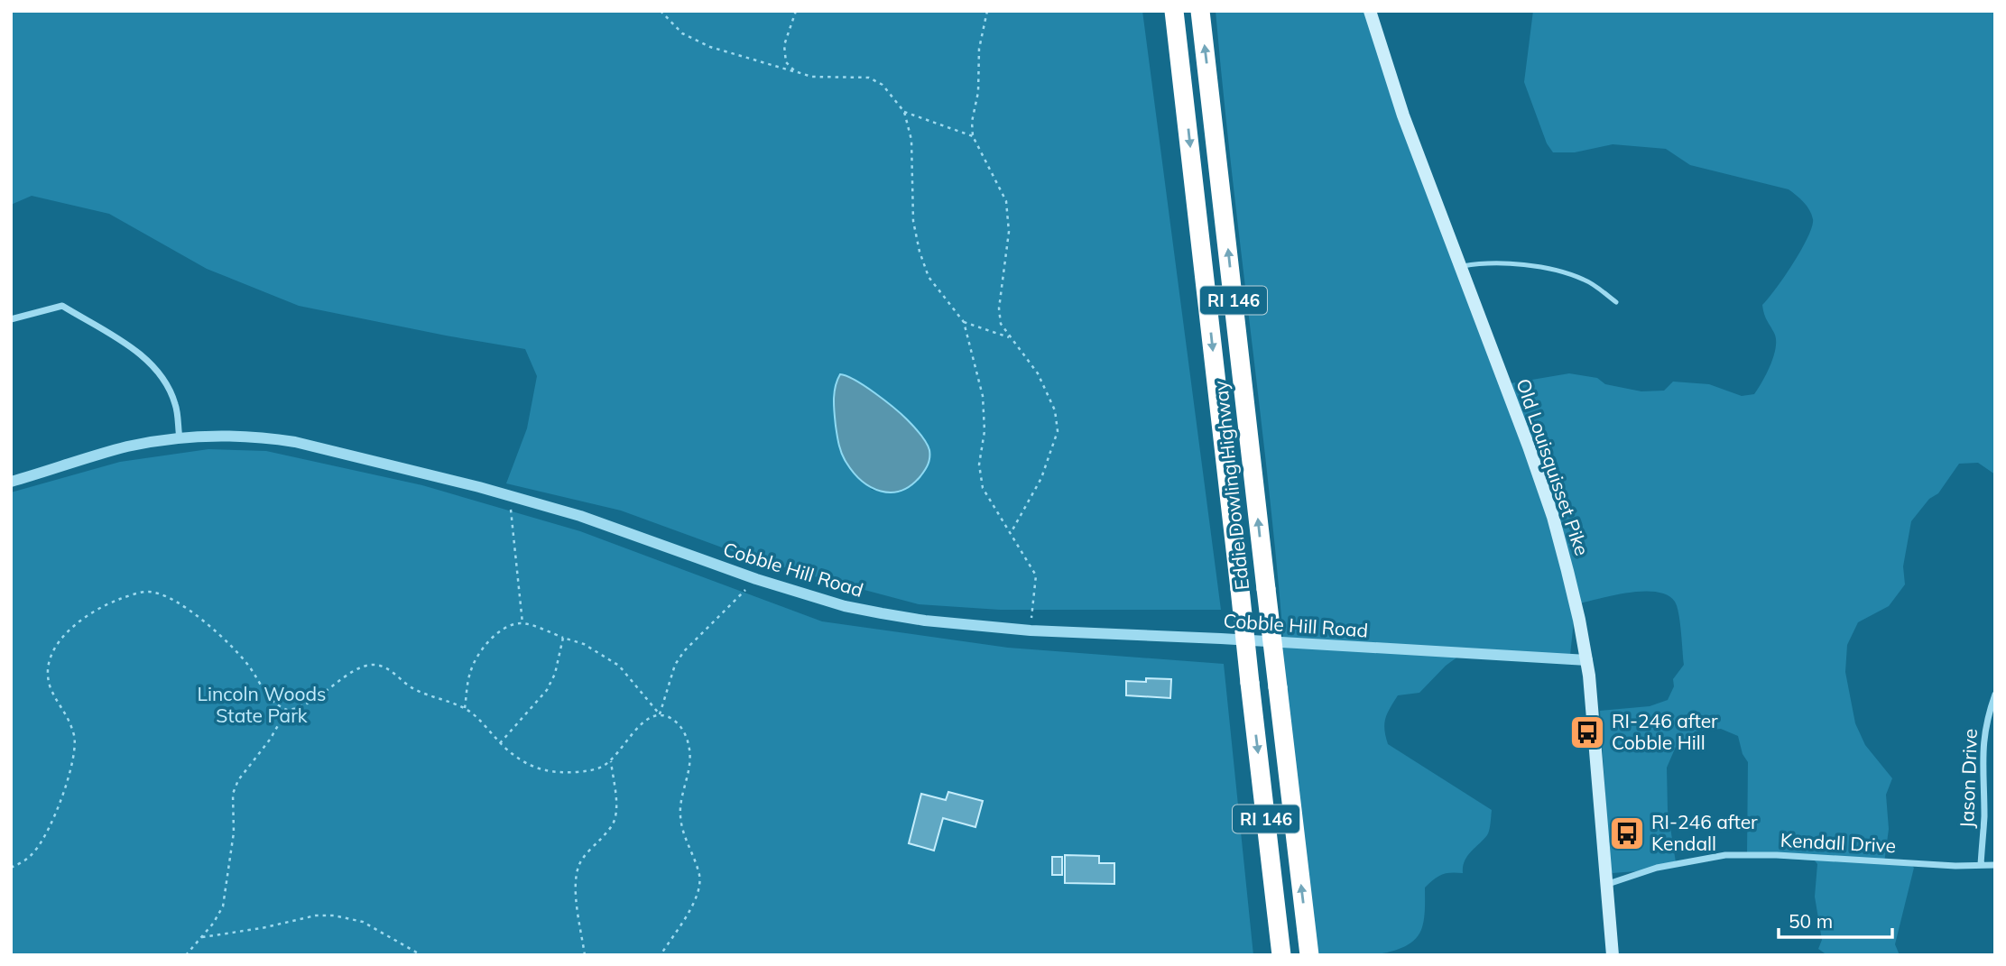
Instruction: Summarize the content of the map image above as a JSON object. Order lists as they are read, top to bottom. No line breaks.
{"streets":{"highway":["RI 146","Eddie Dowling Highway"],"main road":["Old Louisquisset Pike"],"street":["Cobble Hill Road","Jason Drive","Kendall Drive"]},"crossings":[["Old Louisquisset Pike","Cobble Hill Road"],["Old Louisquisset Pike","Kendall Drive"],["Jason Drive","Kendall Drive"]],"parks":["Lincoln Woods State Park"],"places":{"bus stop":["RI-246 after Cobble Hill","RI-246 after Kendall"]},"scale_bar":"50 m"}
